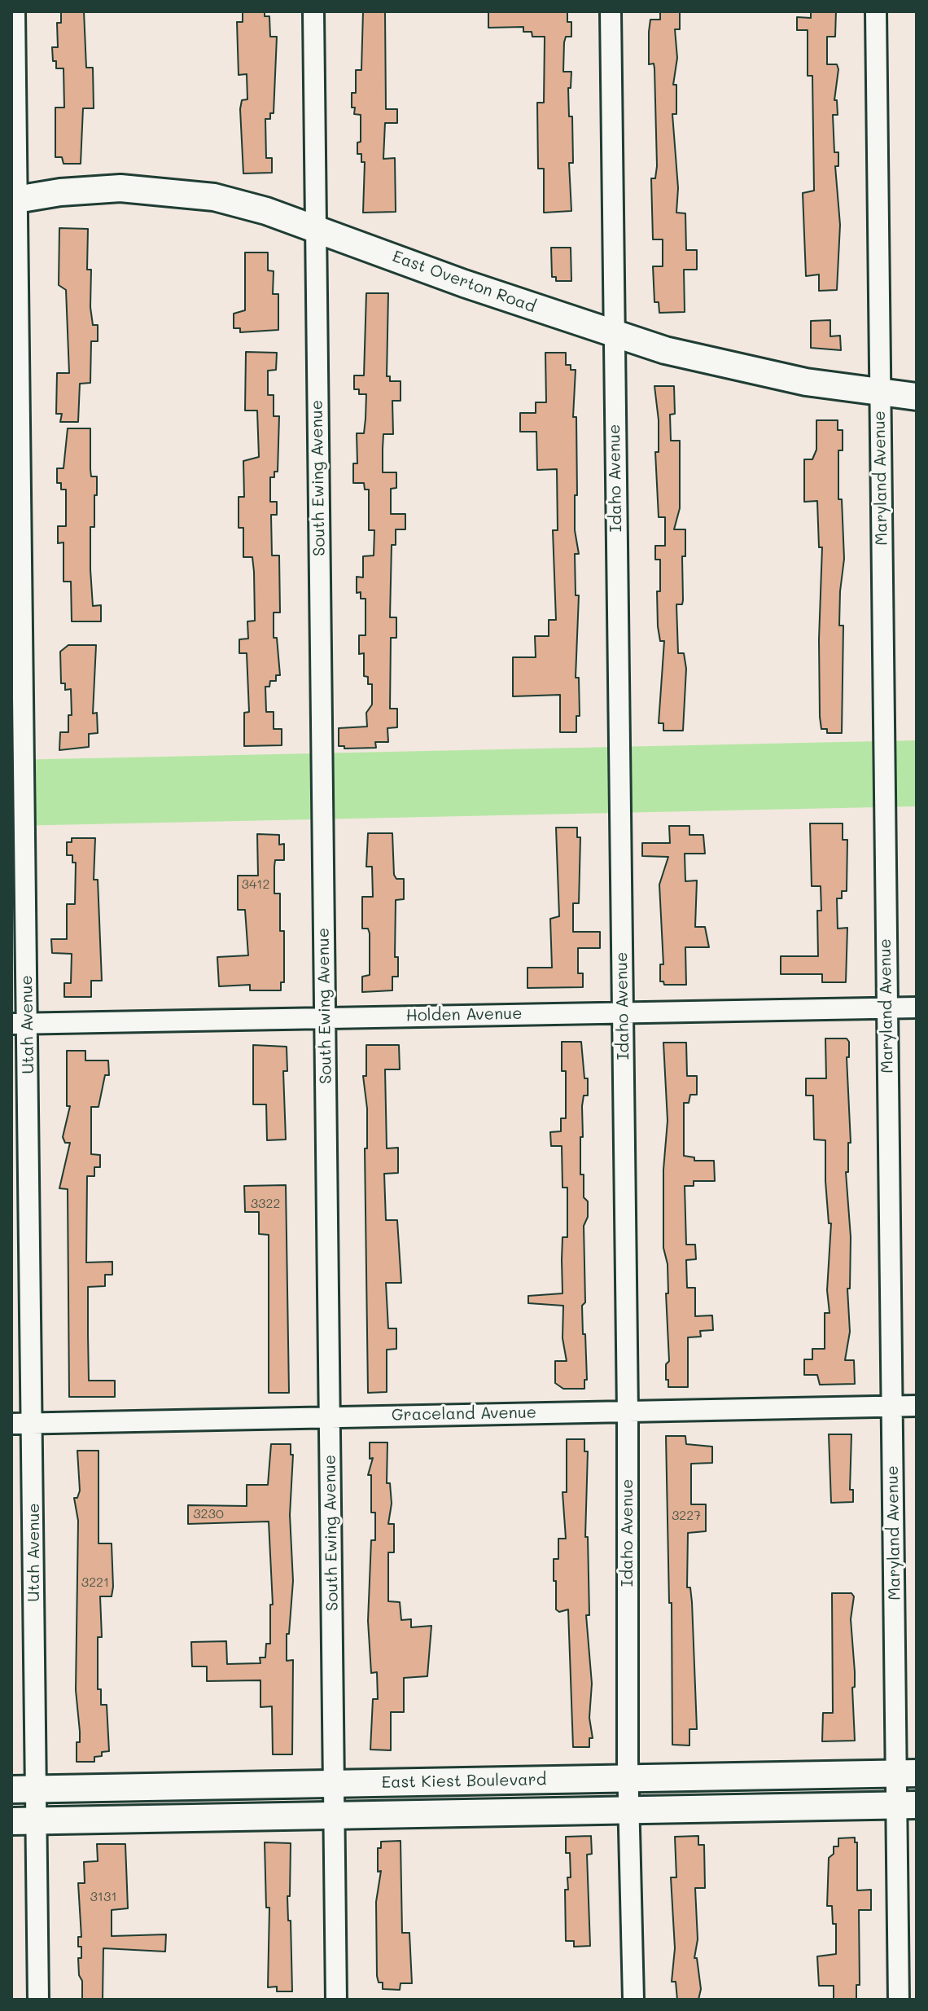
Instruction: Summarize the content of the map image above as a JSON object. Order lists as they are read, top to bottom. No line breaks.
{"streets":{"main road":["East Overton Road","East Kiest Boulevard"],"street":["South Ewing Avenue","Idaho Avenue","Maryland Avenue","Holden Avenue","Utah Avenue","Graceland Avenue"]},"crossings":[["East Overton Road","South Ewing Avenue"],["East Overton Road","Idaho Avenue"],["East Overton Road","Maryland Avenue"],["East Overton Road","Utah Avenue"],["South Ewing Avenue","Holden Avenue"],["South Ewing Avenue","Graceland Avenue"],["South Ewing Avenue","East Kiest Boulevard"],["Idaho Avenue","Holden Avenue"],["Idaho Avenue","Graceland Avenue"],["Idaho Avenue","East Kiest Boulevard"],["Maryland Avenue","Holden Avenue"],["Maryland Avenue","Graceland Avenue"],["Maryland Avenue","East Kiest Boulevard"],["Holden Avenue","Utah Avenue"],["Utah Avenue","Graceland Avenue"],["Utah Avenue","East Kiest Boulevard"]],"house_numbers":["3412","3322","3230","3227","3221","3131"]}
